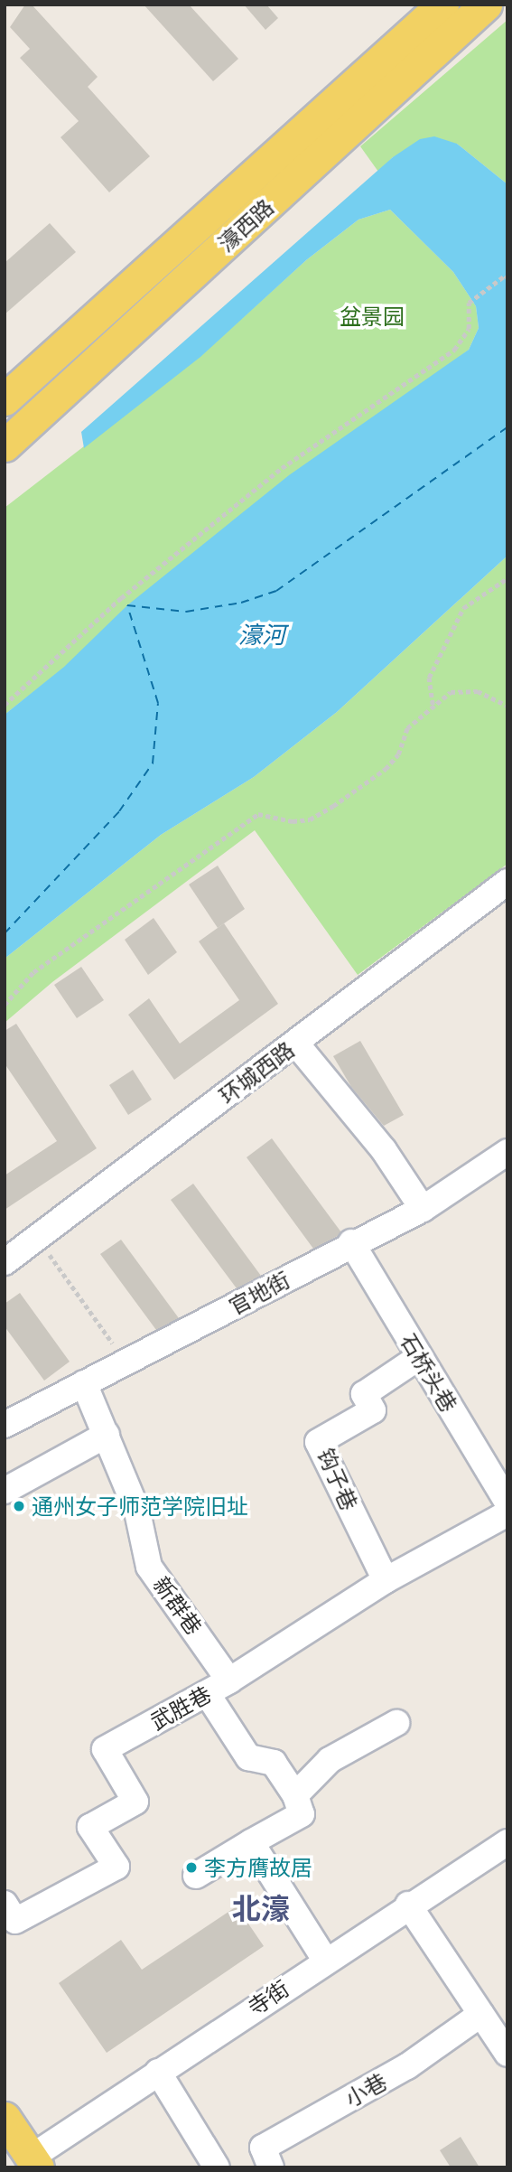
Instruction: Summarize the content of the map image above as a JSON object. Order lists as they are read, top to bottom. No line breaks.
{"streets":{"main road":["濠西路"],"street":["环城西路","官地街","石桥头巷","钩子巷","新群巷","武胜巷","寺街","小巷"]},"crossings":[["官地街","石桥头巷"],["官地街","新群巷"],["石桥头巷","钩子巷"],["钩子巷","武胜巷"],["新群巷","武胜巷"]],"districts":["北濠"],"water":["濠河"],"parks":["盆景园"],"places":["通州女子师范学院旧址","李方膺故居"]}
